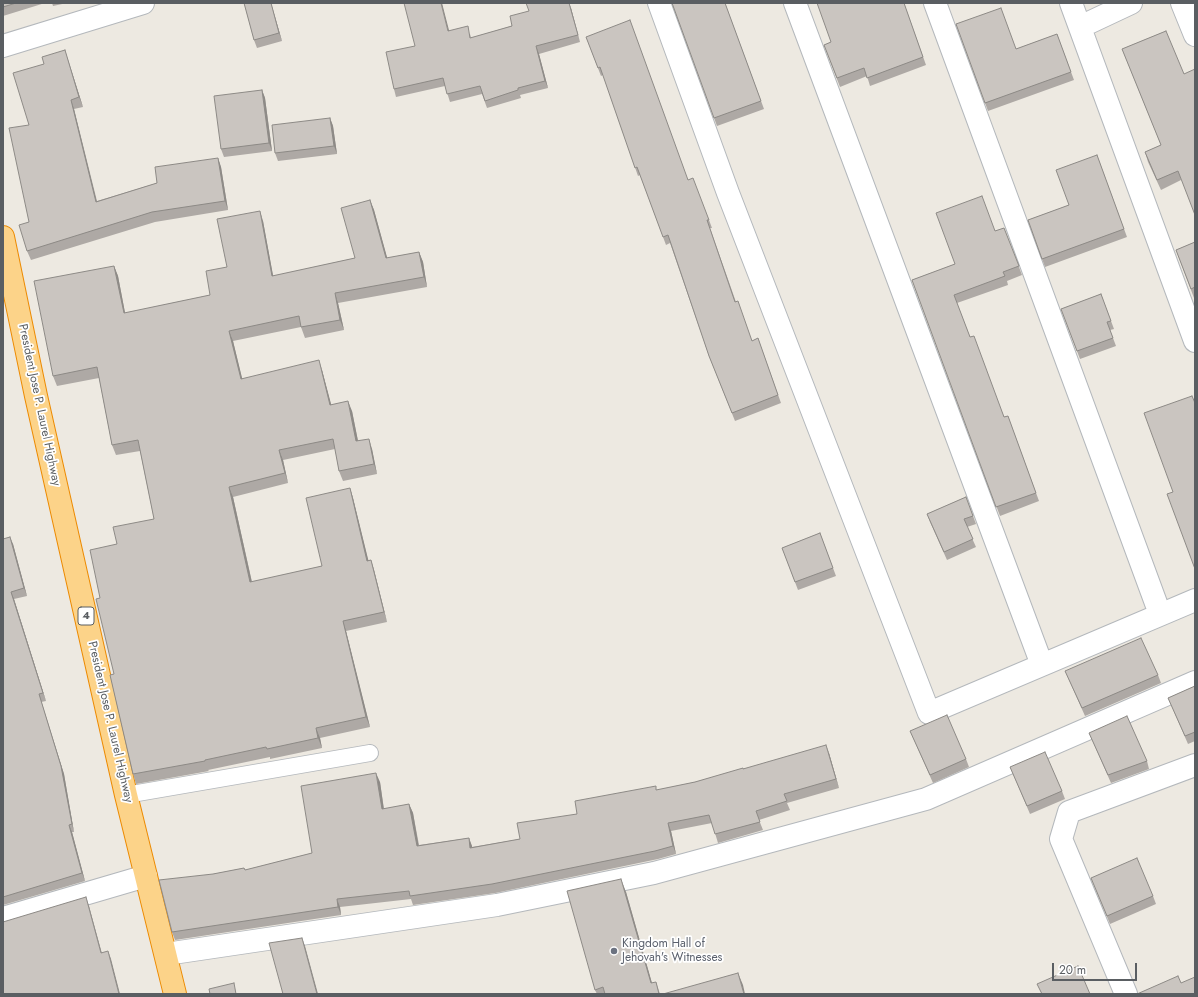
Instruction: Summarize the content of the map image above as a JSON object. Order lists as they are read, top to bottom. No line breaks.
{"streets":{"highway":["President Jose P. Laurel Highway","4"]},"places":["Kingdom Hall of Jehovah's Witnesses"],"scale_bar":"20 m"}
